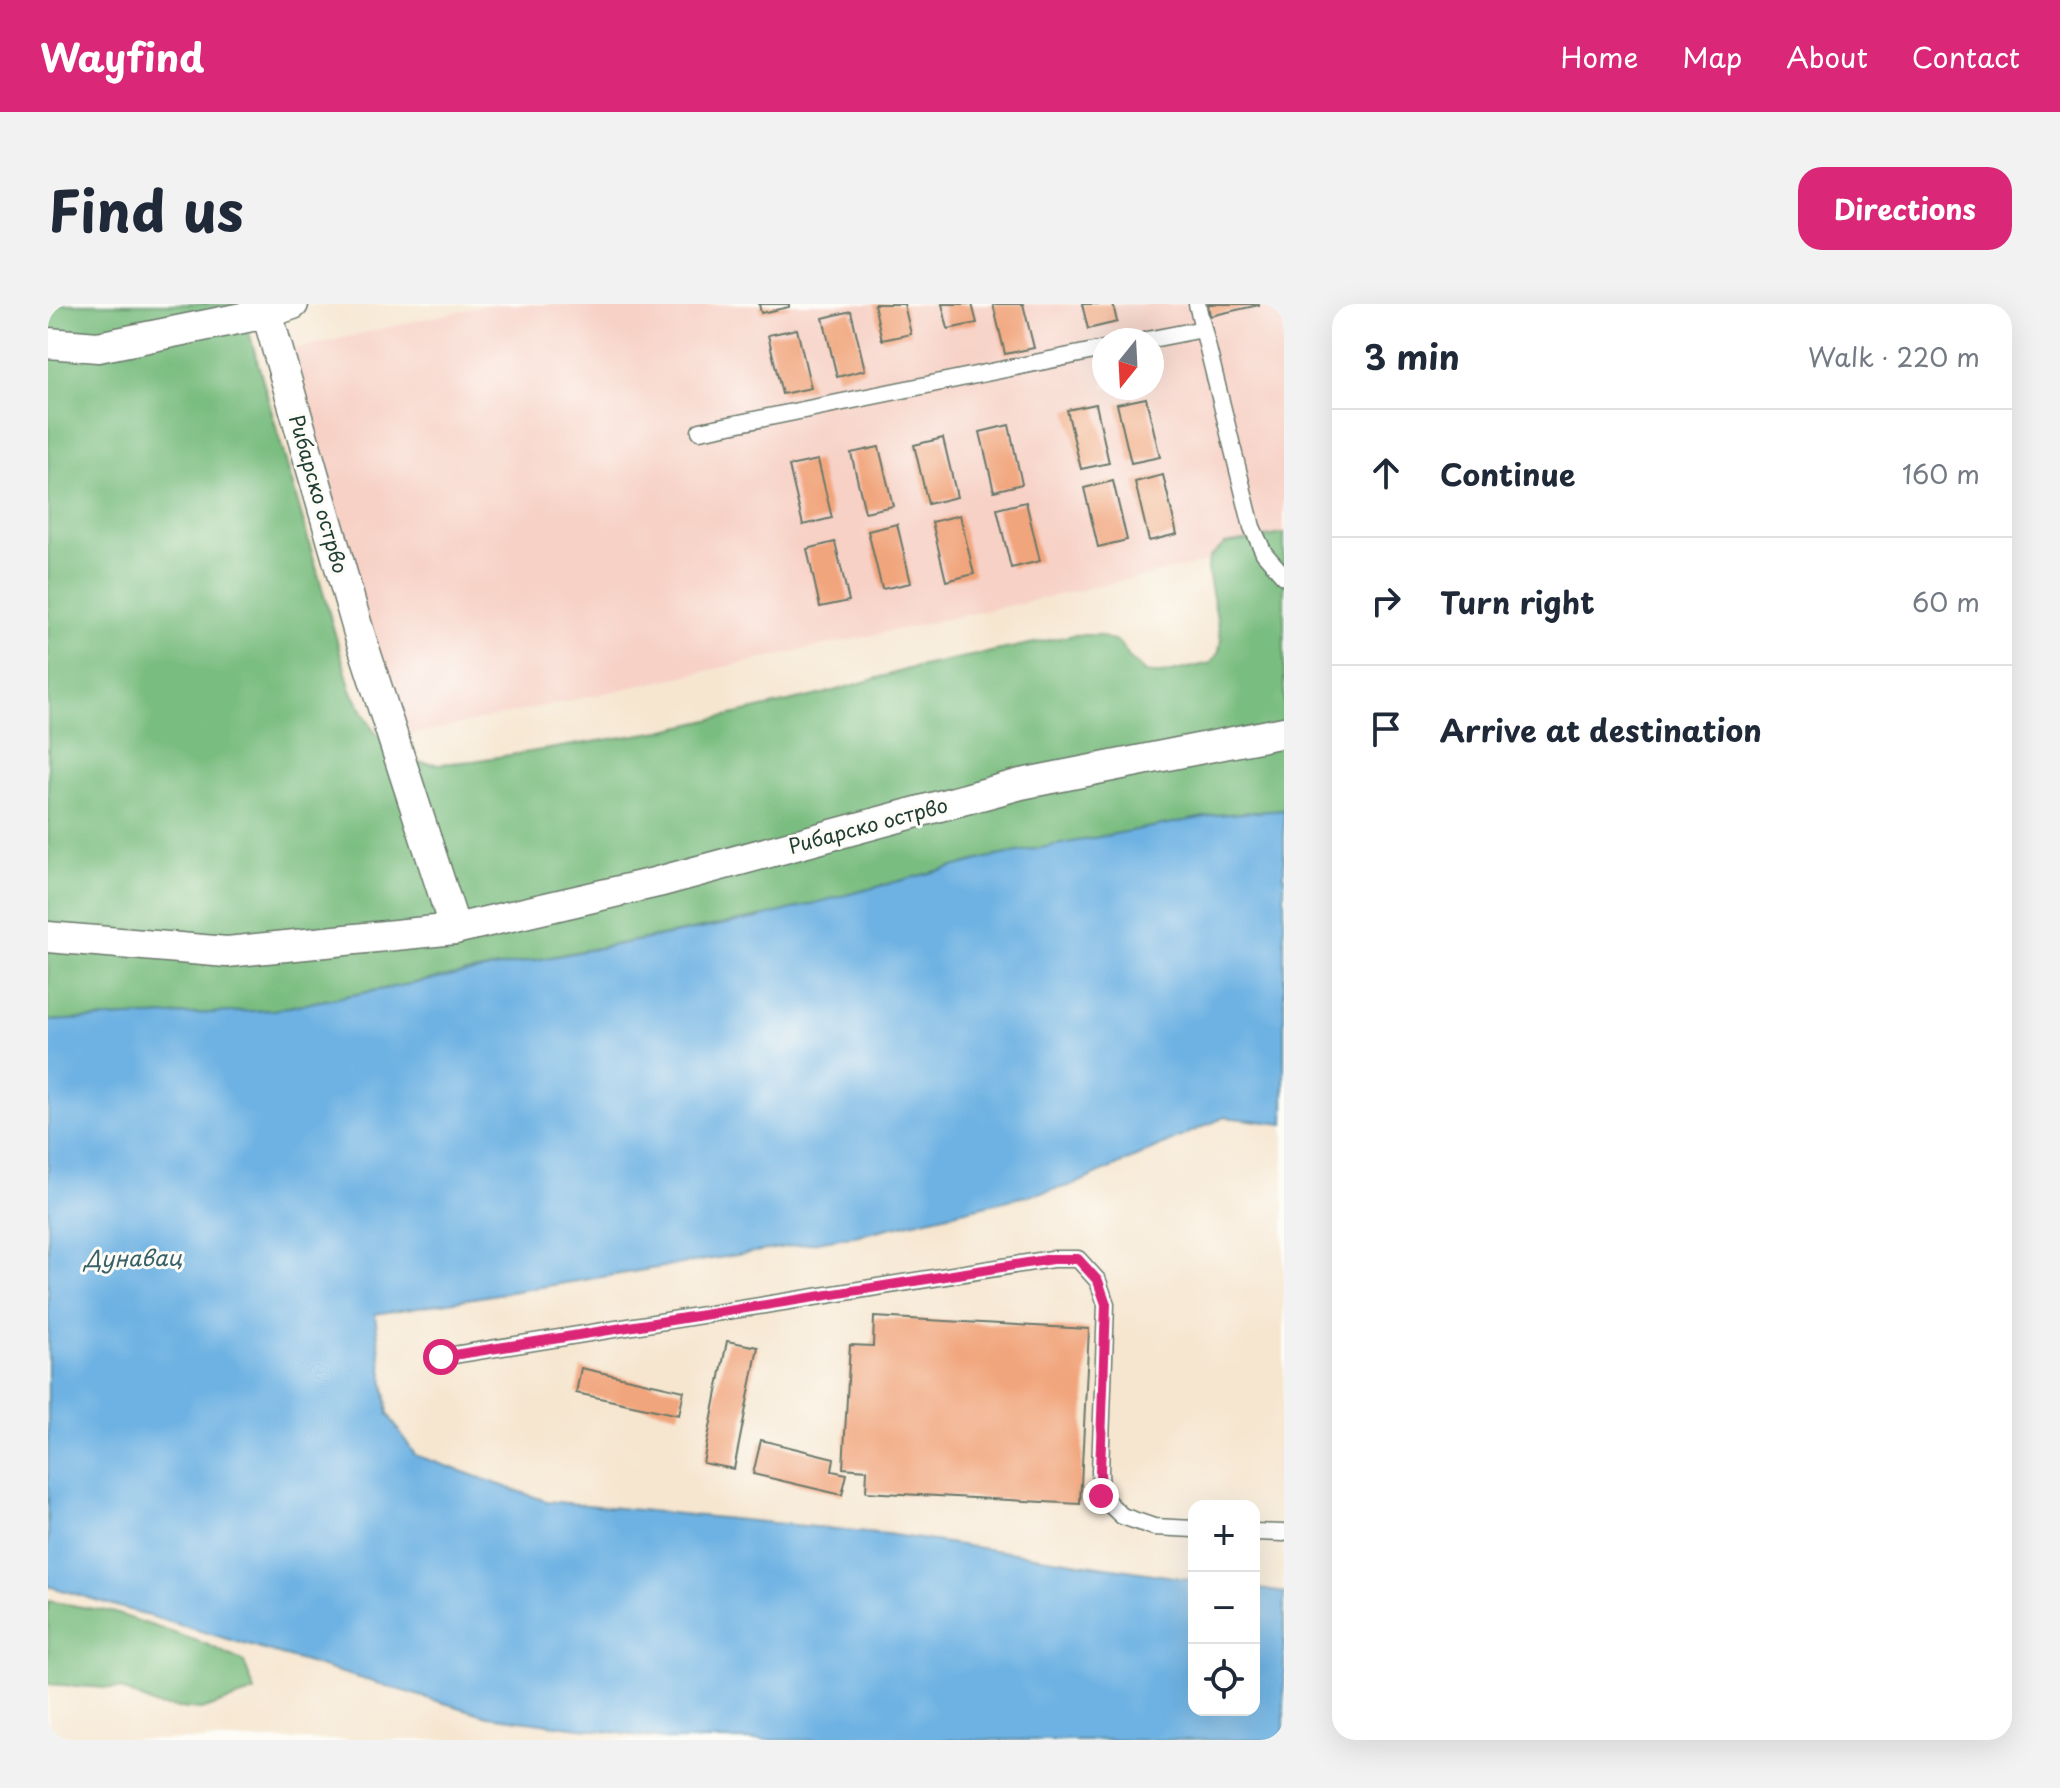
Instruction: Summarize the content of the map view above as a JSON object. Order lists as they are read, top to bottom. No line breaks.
{"streets":{"street":["Рибарско острво"]},"water":["Дунавац"],"north":"bottom","page":{"header":"Wayfind","nav":["Home","Map","About","Contact"],"title":"Find us","buttons":"Directions","heading":["3 min","Walk · 220 m"],"list":[["Continue","160 m"],["Turn right","60 m"],"Arrive at destination"],"map_buttons":["+","−"]}}
